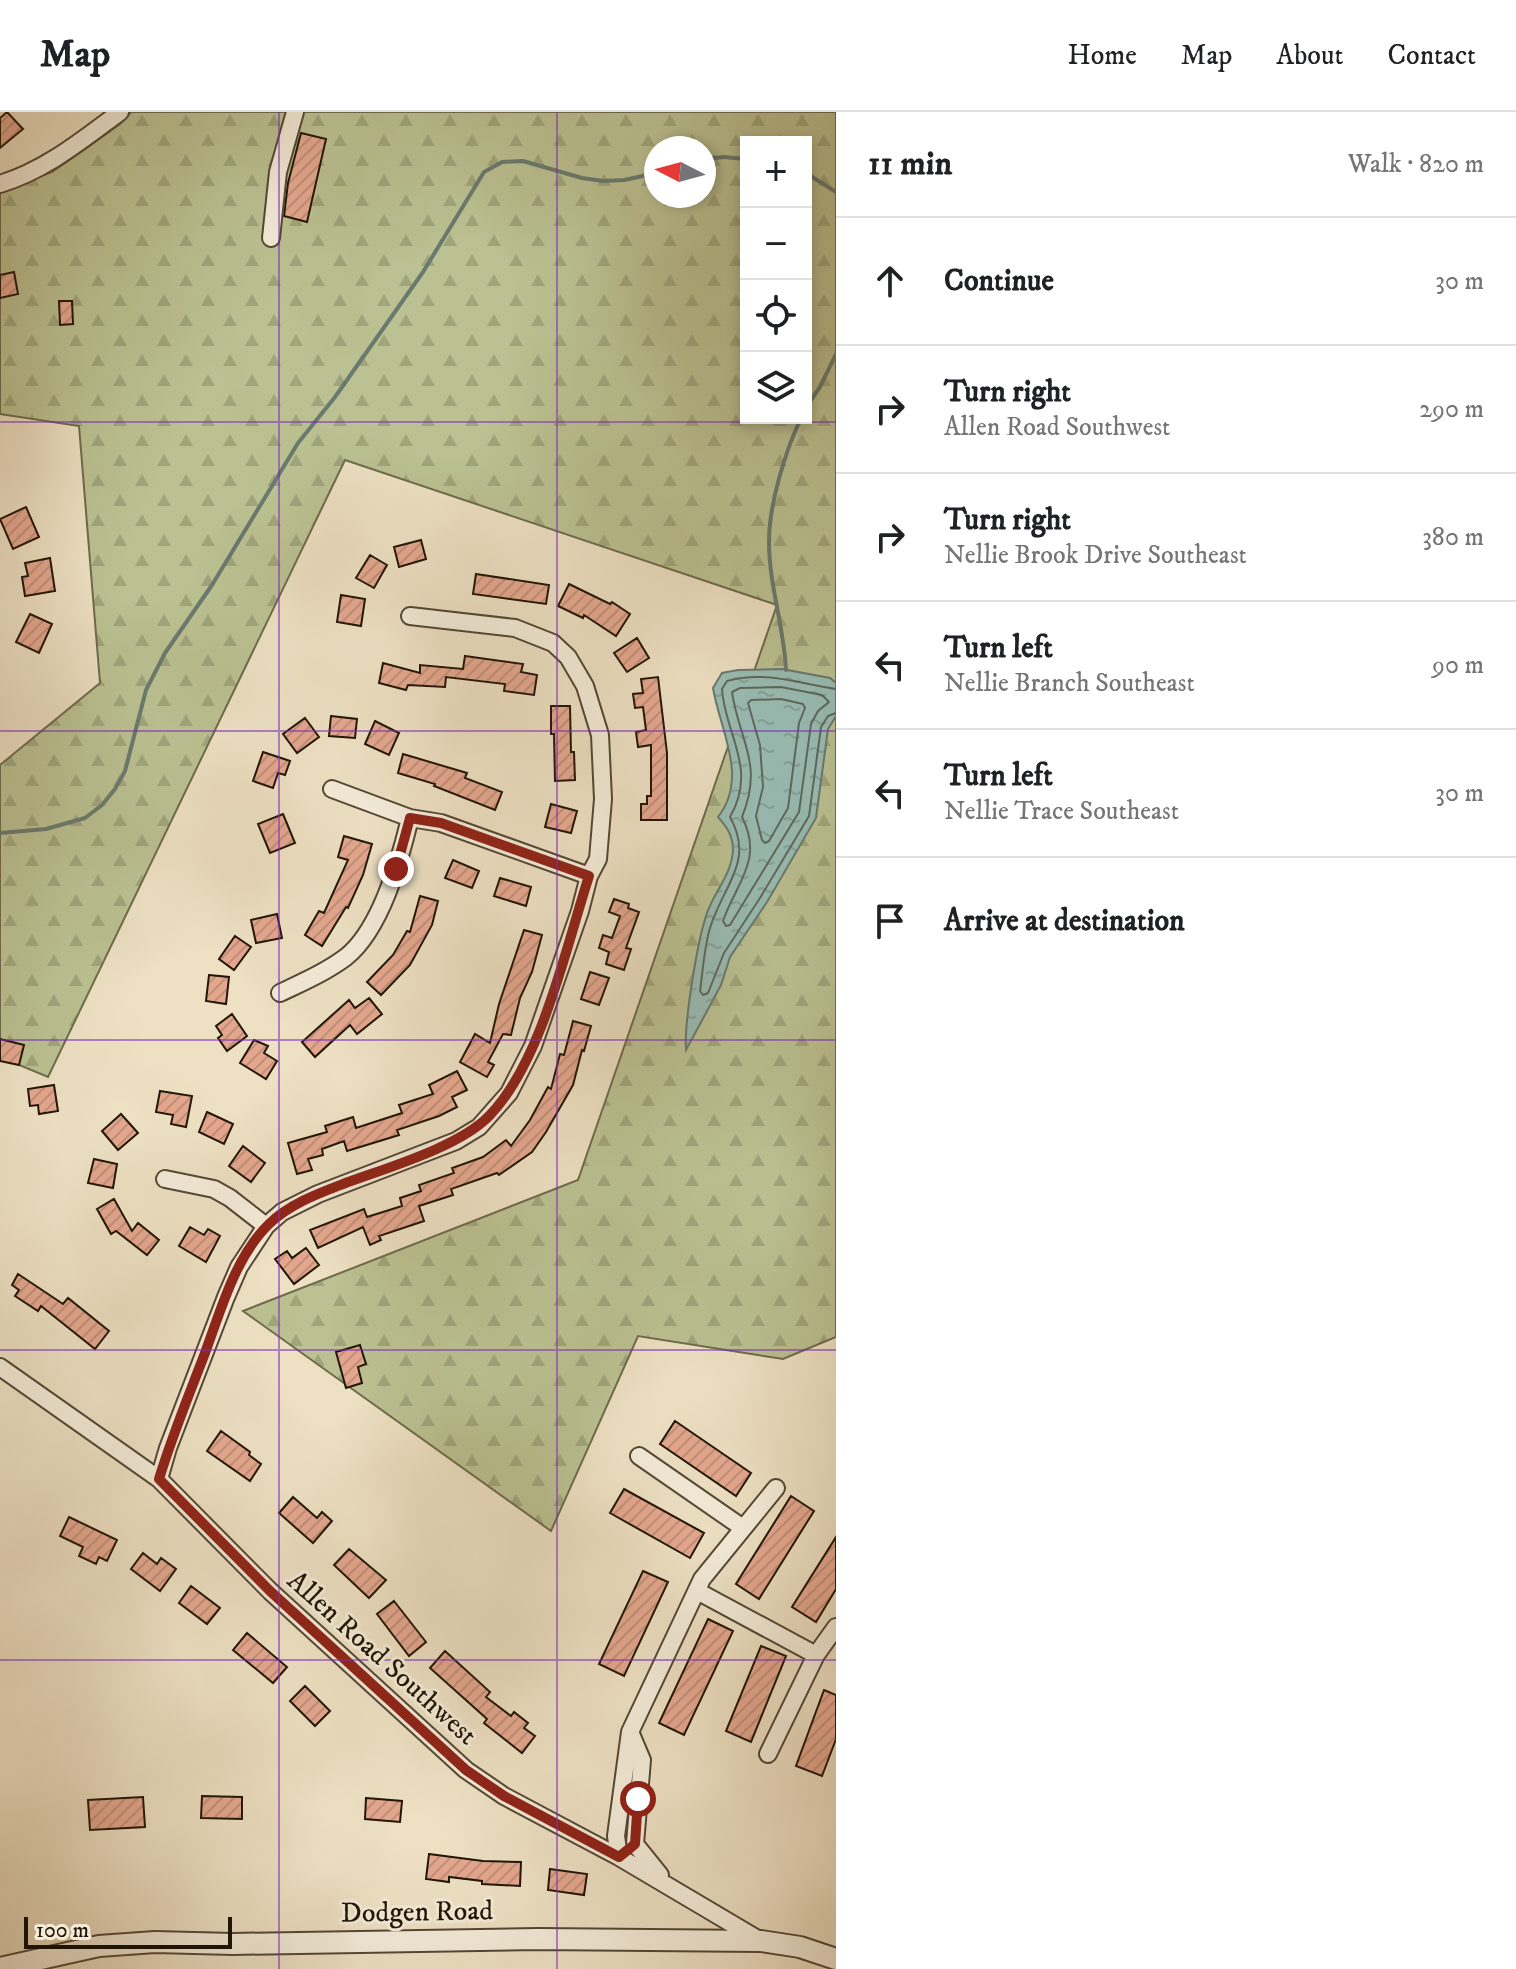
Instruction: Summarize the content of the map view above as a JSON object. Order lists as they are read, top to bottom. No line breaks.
{"streets":{"street":["Allen Road Southwest","Dodgen Road"]},"crossings":[["Allen Road Southwest","Dodgen Road"]],"scale_bar":"100 m","north":"left","page":{"header":"Map","nav":["Home","Map","About","Contact"],"heading":["11 min","Walk · 820 m"],"map_buttons":["+","−"],"list":[["Continue","30 m"],["Turn right","Allen Road Southwest","290 m"],["Turn right","Nellie Brook Drive Southeast","380 m"],["Turn left","Nellie Branch Southeast","90 m"],["Turn left","Nellie Trace Southeast","30 m"],"Arrive at destination"],"scale":"100 m"}}
